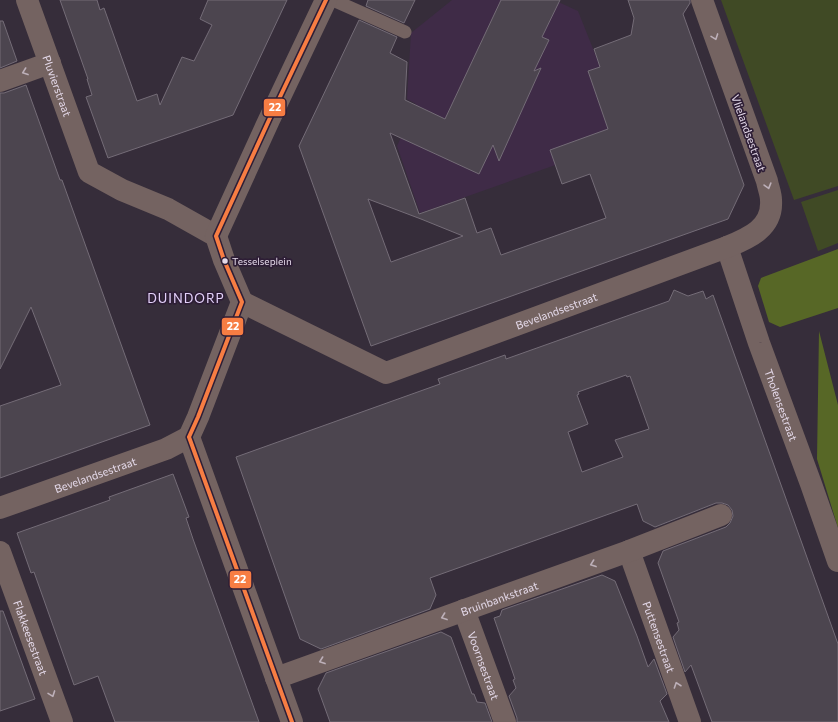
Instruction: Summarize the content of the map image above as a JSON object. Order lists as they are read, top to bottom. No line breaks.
{"streets":{"street":["Pluvierstraat","Vlielandsestraat","Bevelandsestraat","Tholensestraat","Bruinbankstraat","Puttensestraat","Flakkeesestraat","Voornsestraat"]},"crossings":[["Vlielandsestraat","Bevelandsestraat"],["Vlielandsestraat","Tholensestraat"],["Bevelandsestraat","Tholensestraat"],["Bruinbankstraat","Puttensestraat"],["Bruinbankstraat","Voornsestraat"]],"one_way":["Vlielandsestraat","Bruinbankstraat","Puttensestraat","Flakkeesestraat"],"districts":["DUINDORP"],"places":["Tesselseplein"],"lines":["transit line 22"]}
